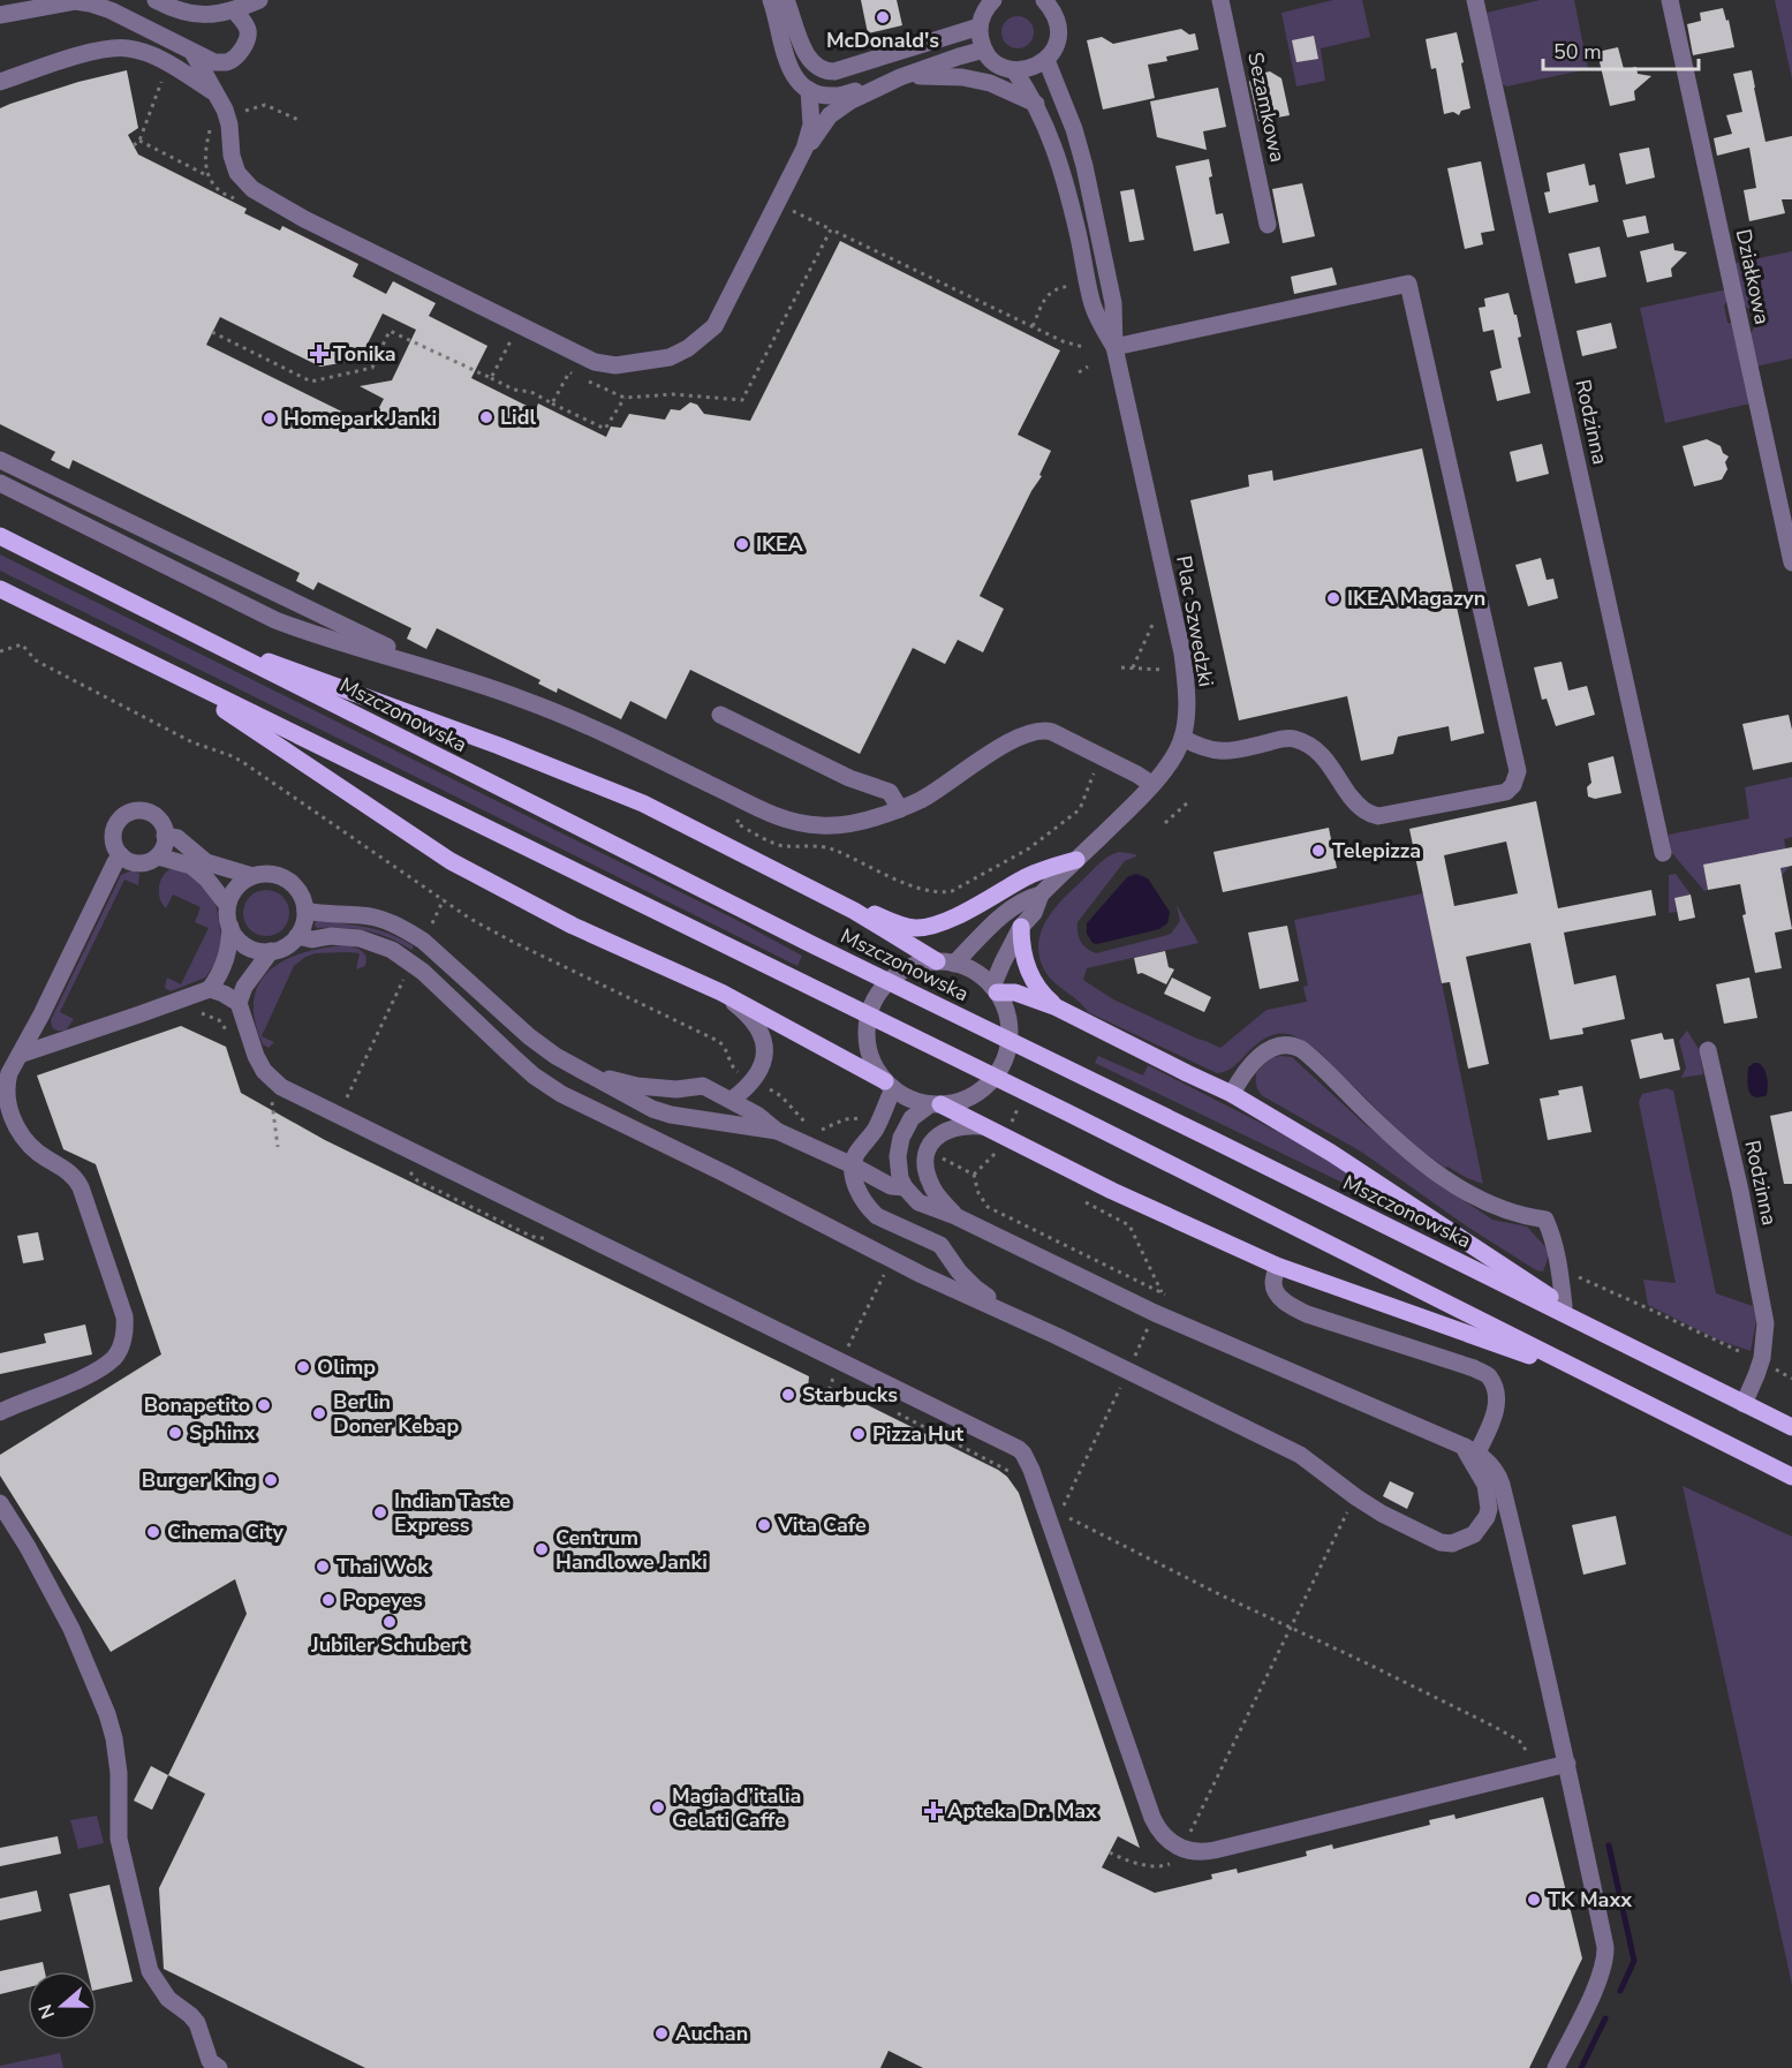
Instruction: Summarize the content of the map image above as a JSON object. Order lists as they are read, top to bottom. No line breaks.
{"streets":{"main road":["Mszczonowska"],"street":["Sezamkowa","Działkowa","Rodzinna","Plac Szwedzki"]},"crossings":[["Rodzinna","Mszczonowska"]],"places":{"other":["McDonald's","Lidl","Homepark Janki","IKEA","IKEA Magazyn","Telepizza","Olimp","Starbucks","Bonapetito","Berlin Doner Kebap","Sphinx","Pizza Hut","Burger King","Indian Taste Express","Vita Cafe","Cinema City","Centrum Handlowe Janki","Thai Wok","Popeyes","Jubiler Schubert","Magia d’italia Gelati Caffe","TK Maxx","Auchan"],"health":["Tonika","Apteka Dr. Max"]},"scale_bar":"50 m","north":"left"}
